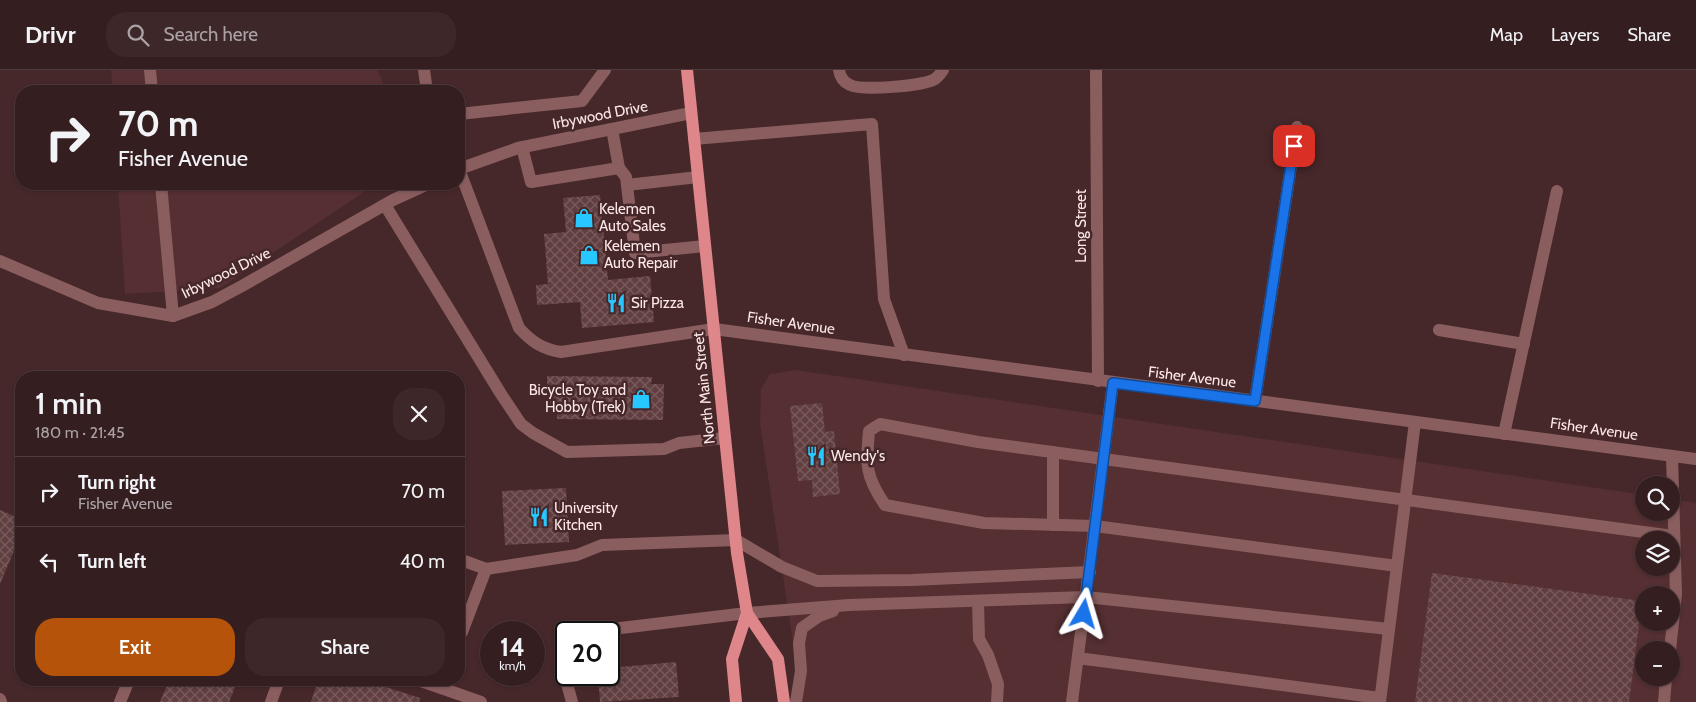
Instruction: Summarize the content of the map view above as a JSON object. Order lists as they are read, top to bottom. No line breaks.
{"streets":{"main road":["North Main Street"],"street":["Irbywood Drive","Long Street","Fisher Avenue"]},"crossings":[["Irbywood Drive","North Main Street"],["Long Street","Fisher Avenue"],["Fisher Avenue","North Main Street"]],"places":{"shop":["Kelemen Auto Sales","Kelemen Auto Repair","Bicycle Toy and Hobby (Trek)"],"restaurant":["Sir Pizza","Wendy's","University Kitchen"]},"page":{"header":"Drivr","search":"Search here","nav":["Map","Layers","Share"],"turn":["70 m","Fisher Avenue"],"heading":["1 min","180 m · 21:45"],"list":[{"name":"Turn right","note":"Fisher Avenue","value":"70 m"},{"name":"Turn left","value":"40 m"}],"map_buttons":["+","−"],"buttons":["Exit","Share"],"speed":"14 km/h","limit":"20"}}
